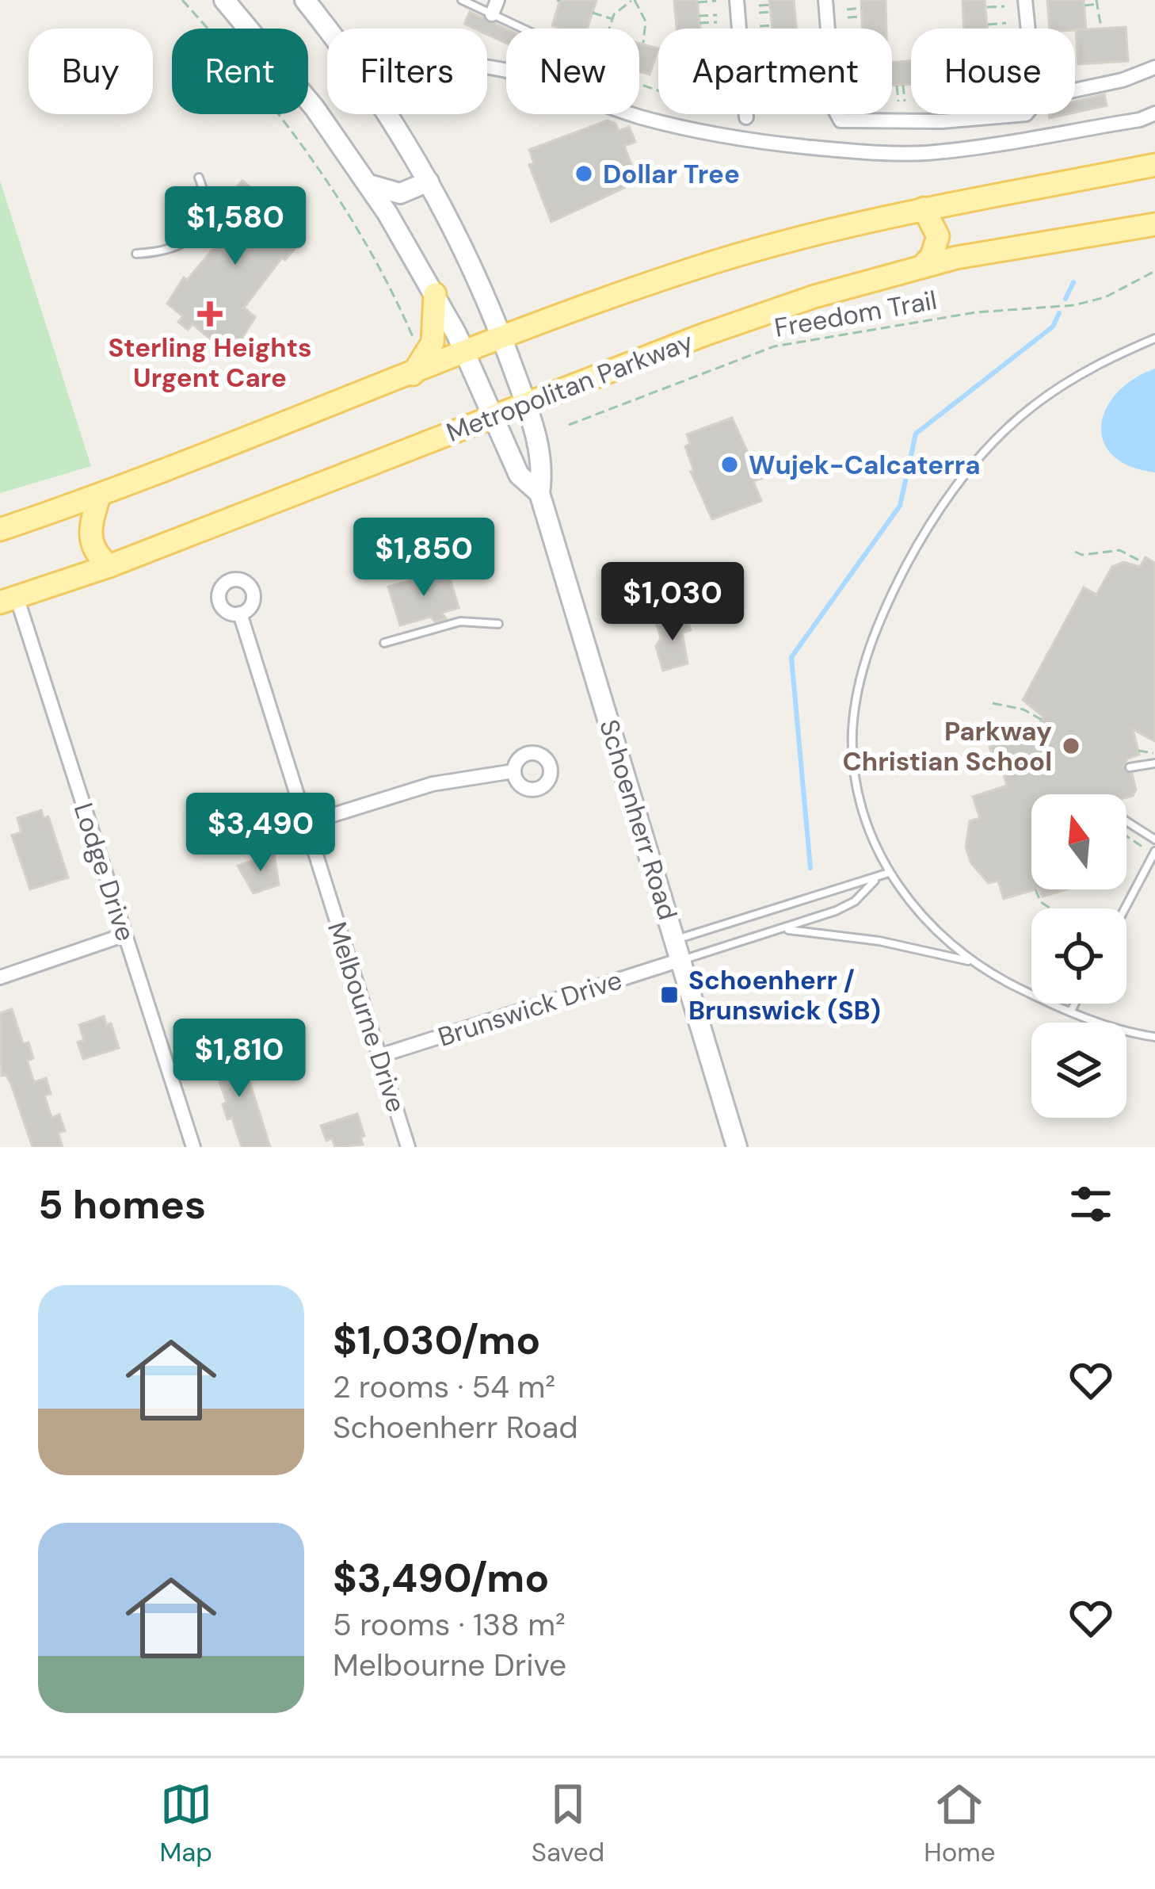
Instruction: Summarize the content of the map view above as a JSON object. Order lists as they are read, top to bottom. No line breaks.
{"streets":{"main road":["Metropolitan Parkway","Schoenherr Road"],"street":["Lodge Drive","Brunswick Drive","Melbourne Drive"],"path":["Freedom Trail"]},"crossings":[["Metropolitan Parkway","Schoenherr Road"],["Metropolitan Parkway","Lodge Drive"],["Schoenherr Road","Brunswick Drive"],["Brunswick Drive","Melbourne Drive"]],"places":{"other":["Dollar Tree","Wujek-Calcaterra","Parkway Christian School"],"health":["Sterling Heights Urgent Care"],"transit":["Schoenherr / Brunswick (SB)"]},"north":"top","page":{"chip":["Buy","Rent","Filters","New","Apartment","House"],"price":["$1,580","$1,850","$1,030","$3,490","$1,810"],"heading":"5 homes","list":[{"name":"$1,030/mo","note":"2 rooms · 54 m² · Schoenherr Road"},{"name":"$3,490/mo","note":"5 rooms · 138 m² · Melbourne Drive"}],"tabs":["Map","Saved","Home"]}}
